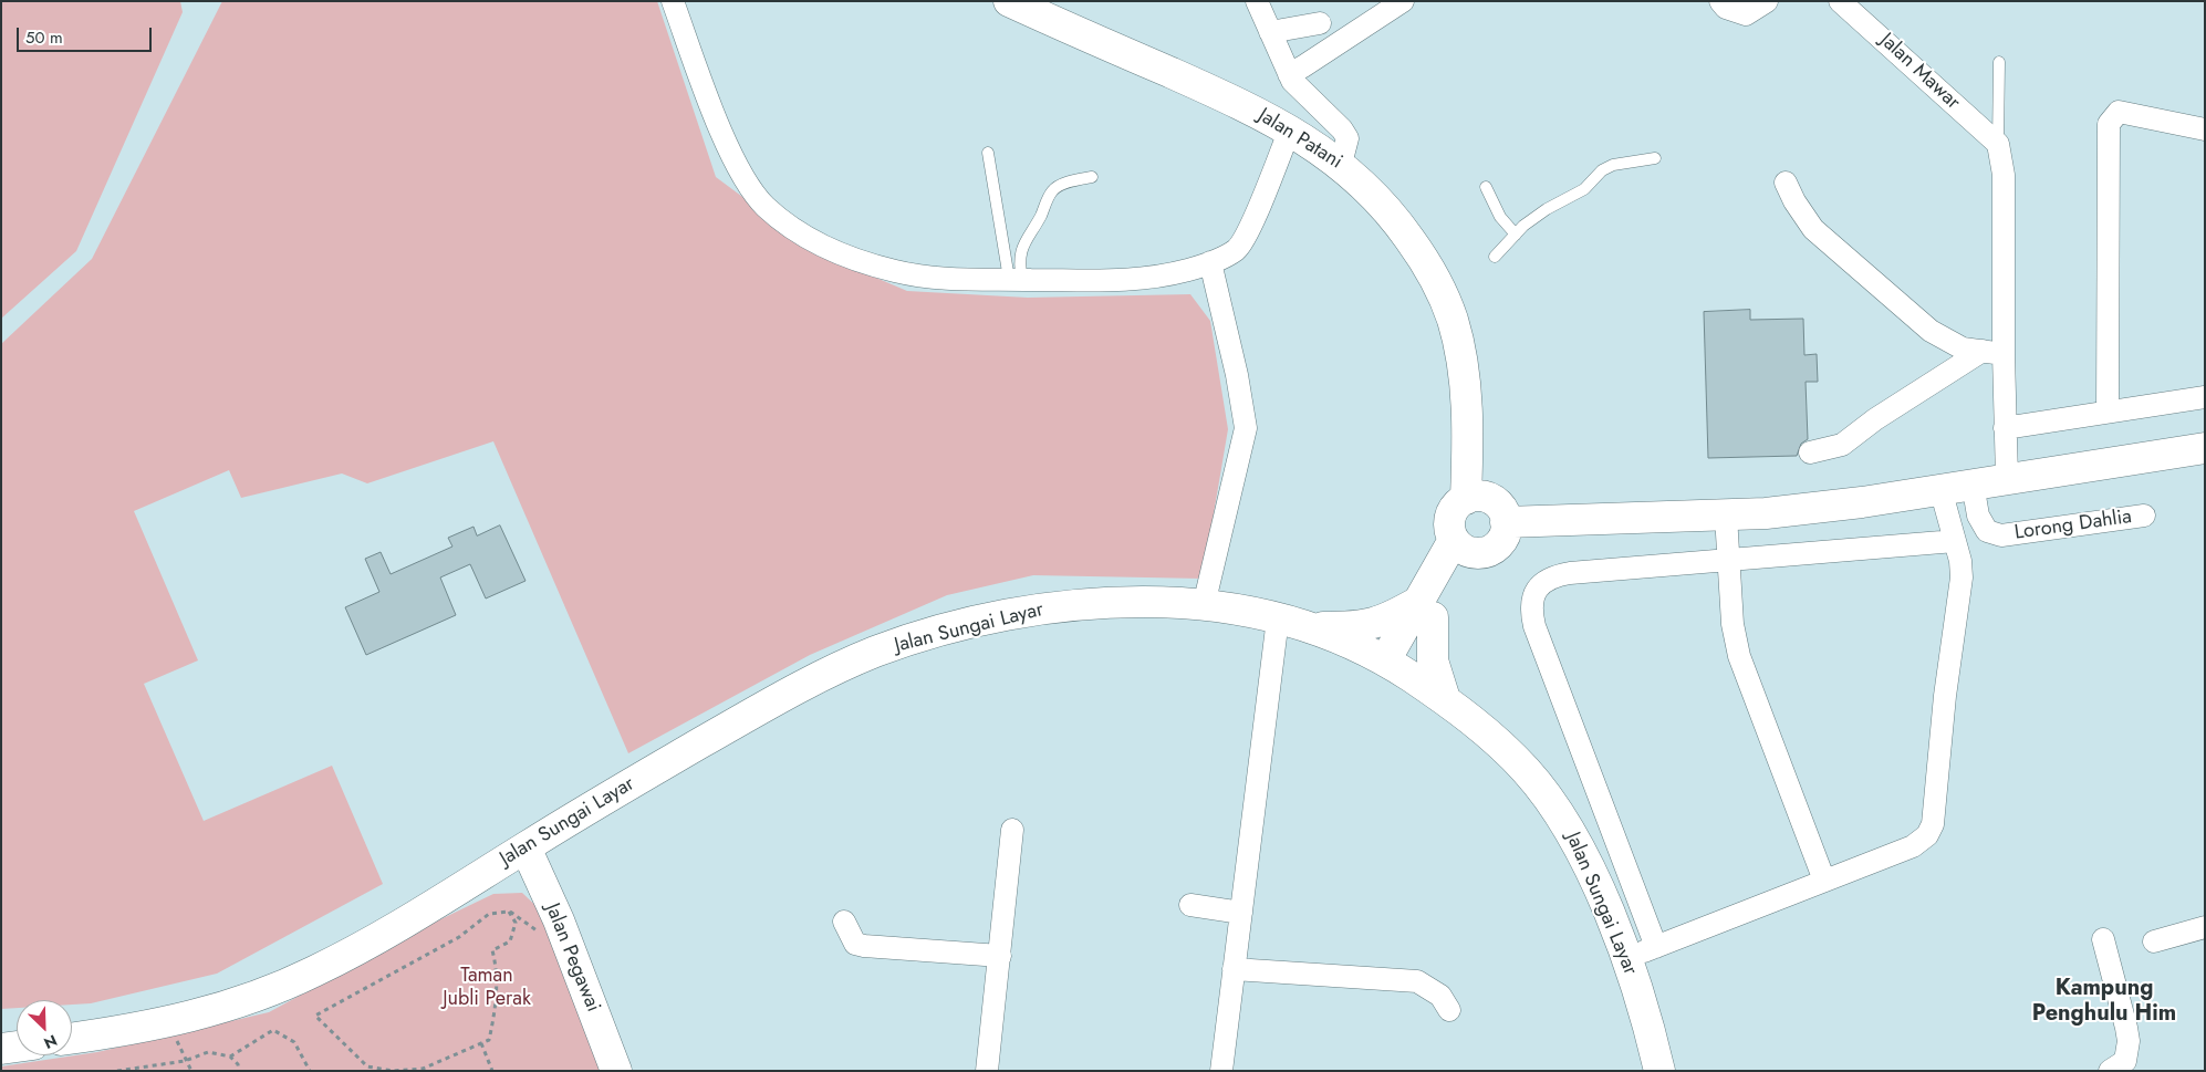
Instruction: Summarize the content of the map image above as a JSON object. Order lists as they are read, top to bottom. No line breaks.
{"streets":{"main road":["Jalan Patani","Jalan Sungai Layar","Jalan Pegawai"],"street":["Jalan Mawar","Lorong Dahlia"]},"crossings":[["Jalan Sungai Layar","Jalan Pegawai"]],"districts":["Kampung Penghulu Him"],"parks":["Taman Jubli Perak"],"scale_bar":"50 m","north":"bottom right"}
